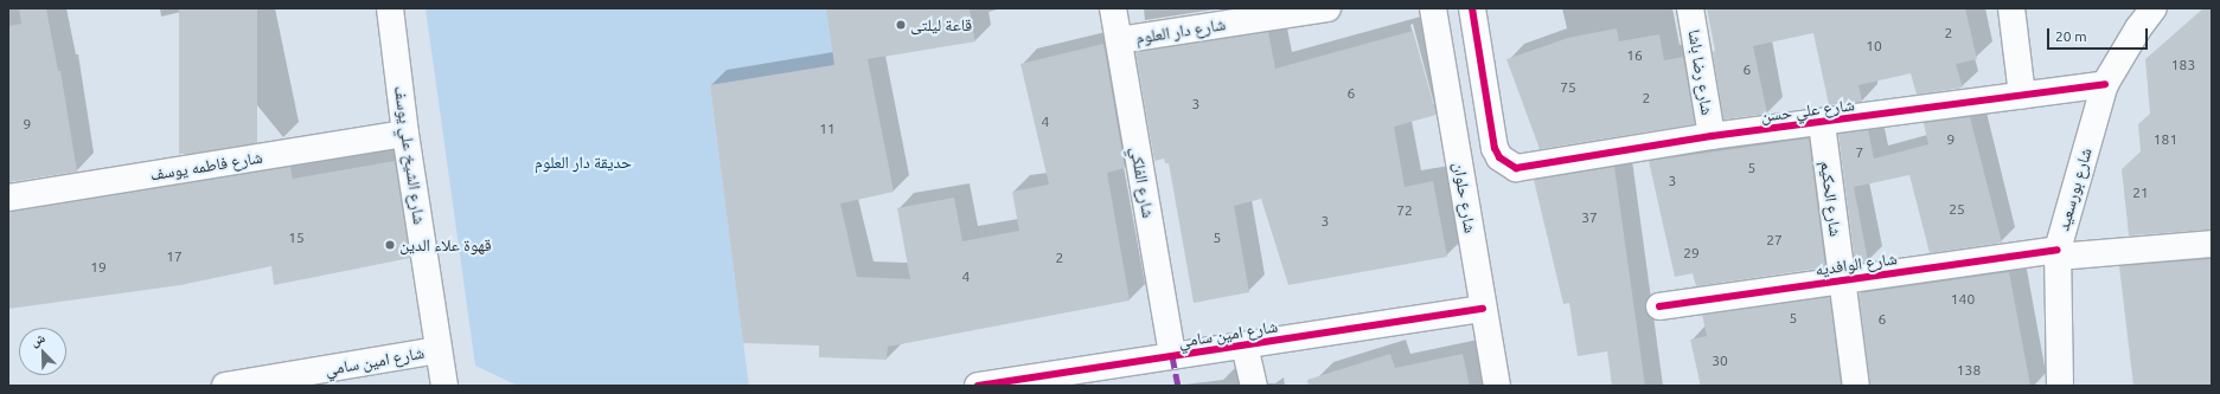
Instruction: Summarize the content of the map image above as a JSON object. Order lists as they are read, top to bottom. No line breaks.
{"streets":{"street":["شارع دار العلوم","شارع رضا باشا","شارع علي حسن","شارع الشيخ علي يوسف","شارع فاطمه يوسف","شارع الفلكي","شارع بورسعيد","شارع حلوان","شارع الحكيم","شارع الوافديه","شارع امين سامي"]},"crossings":[["شارع دار العلوم","شارع الفلكي"],["شارع رضا باشا","شارع علي حسن"],["شارع علي حسن","شارع بورسعيد"],["شارع علي حسن","شارع الحكيم"],["شارع الشيخ علي يوسف","شارع فاطمه يوسف"],["شارع الشيخ علي يوسف","شارع امين سامي"],["شارع الفلكي","شارع امين سامي"],["شارع بورسعيد","شارع الوافديه"],["شارع حلوان","شارع امين سامي"],["شارع الحكيم","شارع الوافديه"]],"parks":["حديقة دار العلوم"],"places":["قاعة ليلتى","قهوة علاء الدين"],"house_numbers":["2","10","16","183","6","75","6","2","3","4","9","11","9","181","7","5","3","21","25","72","37","3","15","5","27","29","17","2","19","4","140","5","6","30","138"],"scale_bar":"20 m","north":"top left"}
